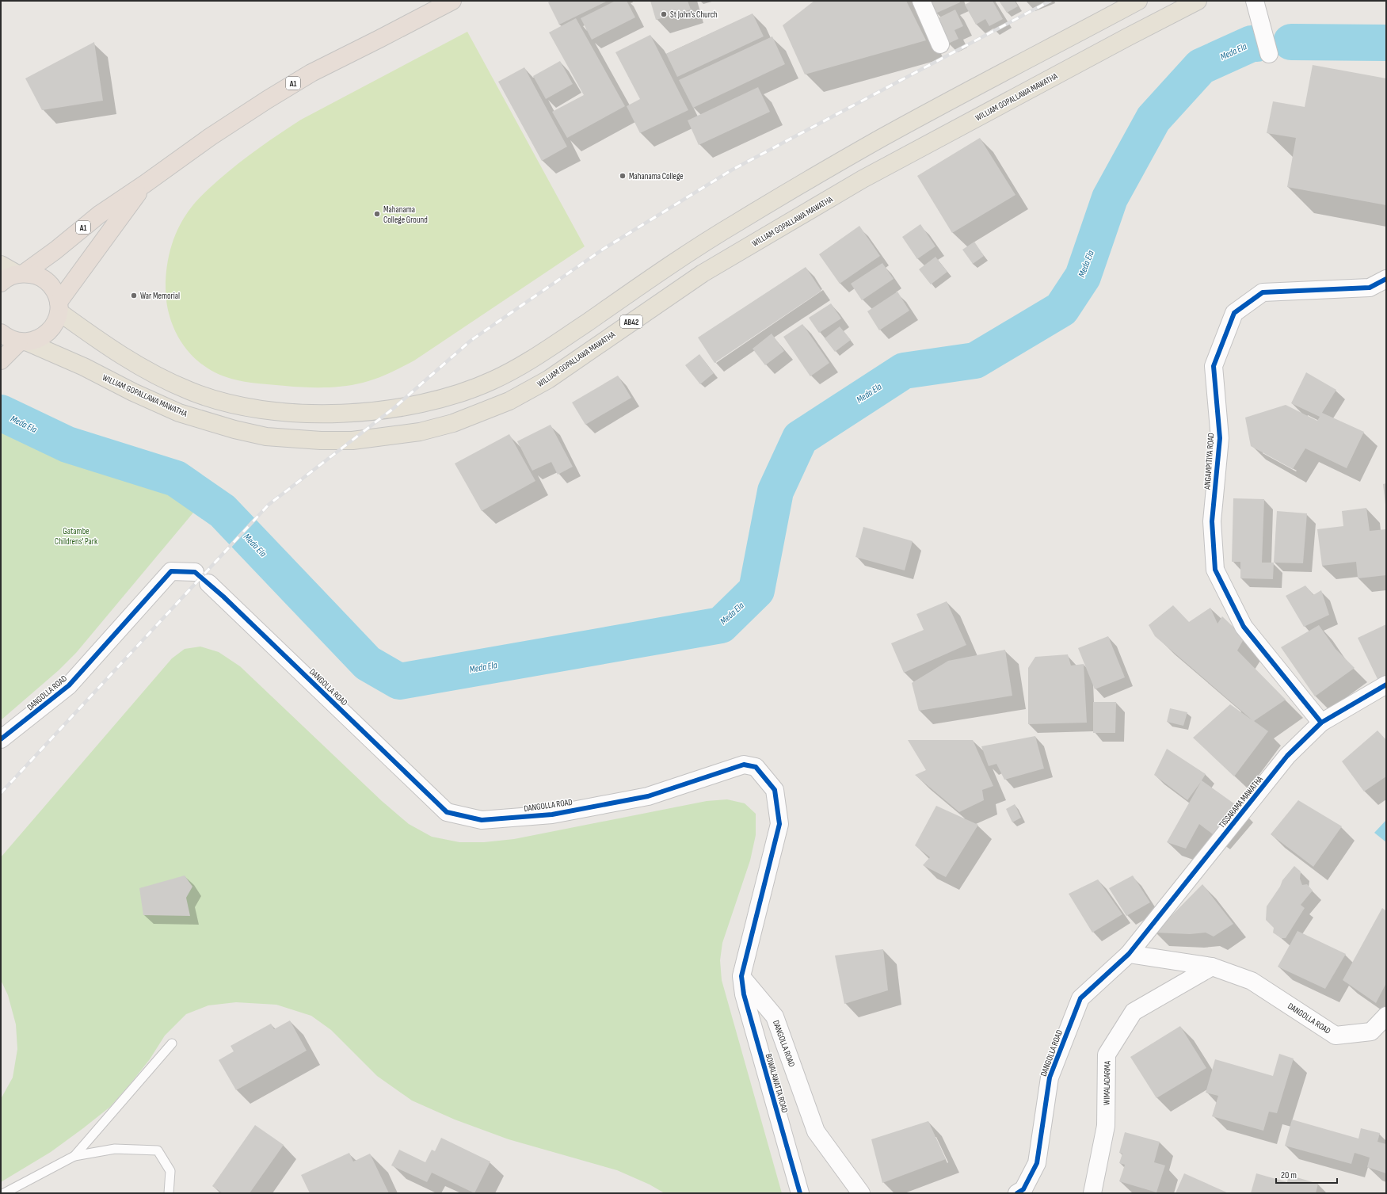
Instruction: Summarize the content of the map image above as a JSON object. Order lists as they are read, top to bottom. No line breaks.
{"streets":{"highway":["A1"],"main road":["WILLIAM GOPALLAWA MAWATHA","AB42"],"street":["ANGAMPITIYA ROAD","DANGOLLA ROAD","TISSARAMA MAWATHA","BOWALAWATTA ROAD","WIMALADARMA"]},"crossings":[["A1","AB42"],["ANGAMPITIYA ROAD","TISSARAMA MAWATHA"],["DANGOLLA ROAD","TISSARAMA MAWATHA"],["DANGOLLA ROAD","BOWALAWATTA ROAD"],["DANGOLLA ROAD","WIMALADARMA"]],"water":["Meda Ela"],"parks":["Gatambe Childrens' Park"],"places":["St John's Church","Mahanama College","Mahanama College Ground","War Memorial"],"scale_bar":"20 m"}
